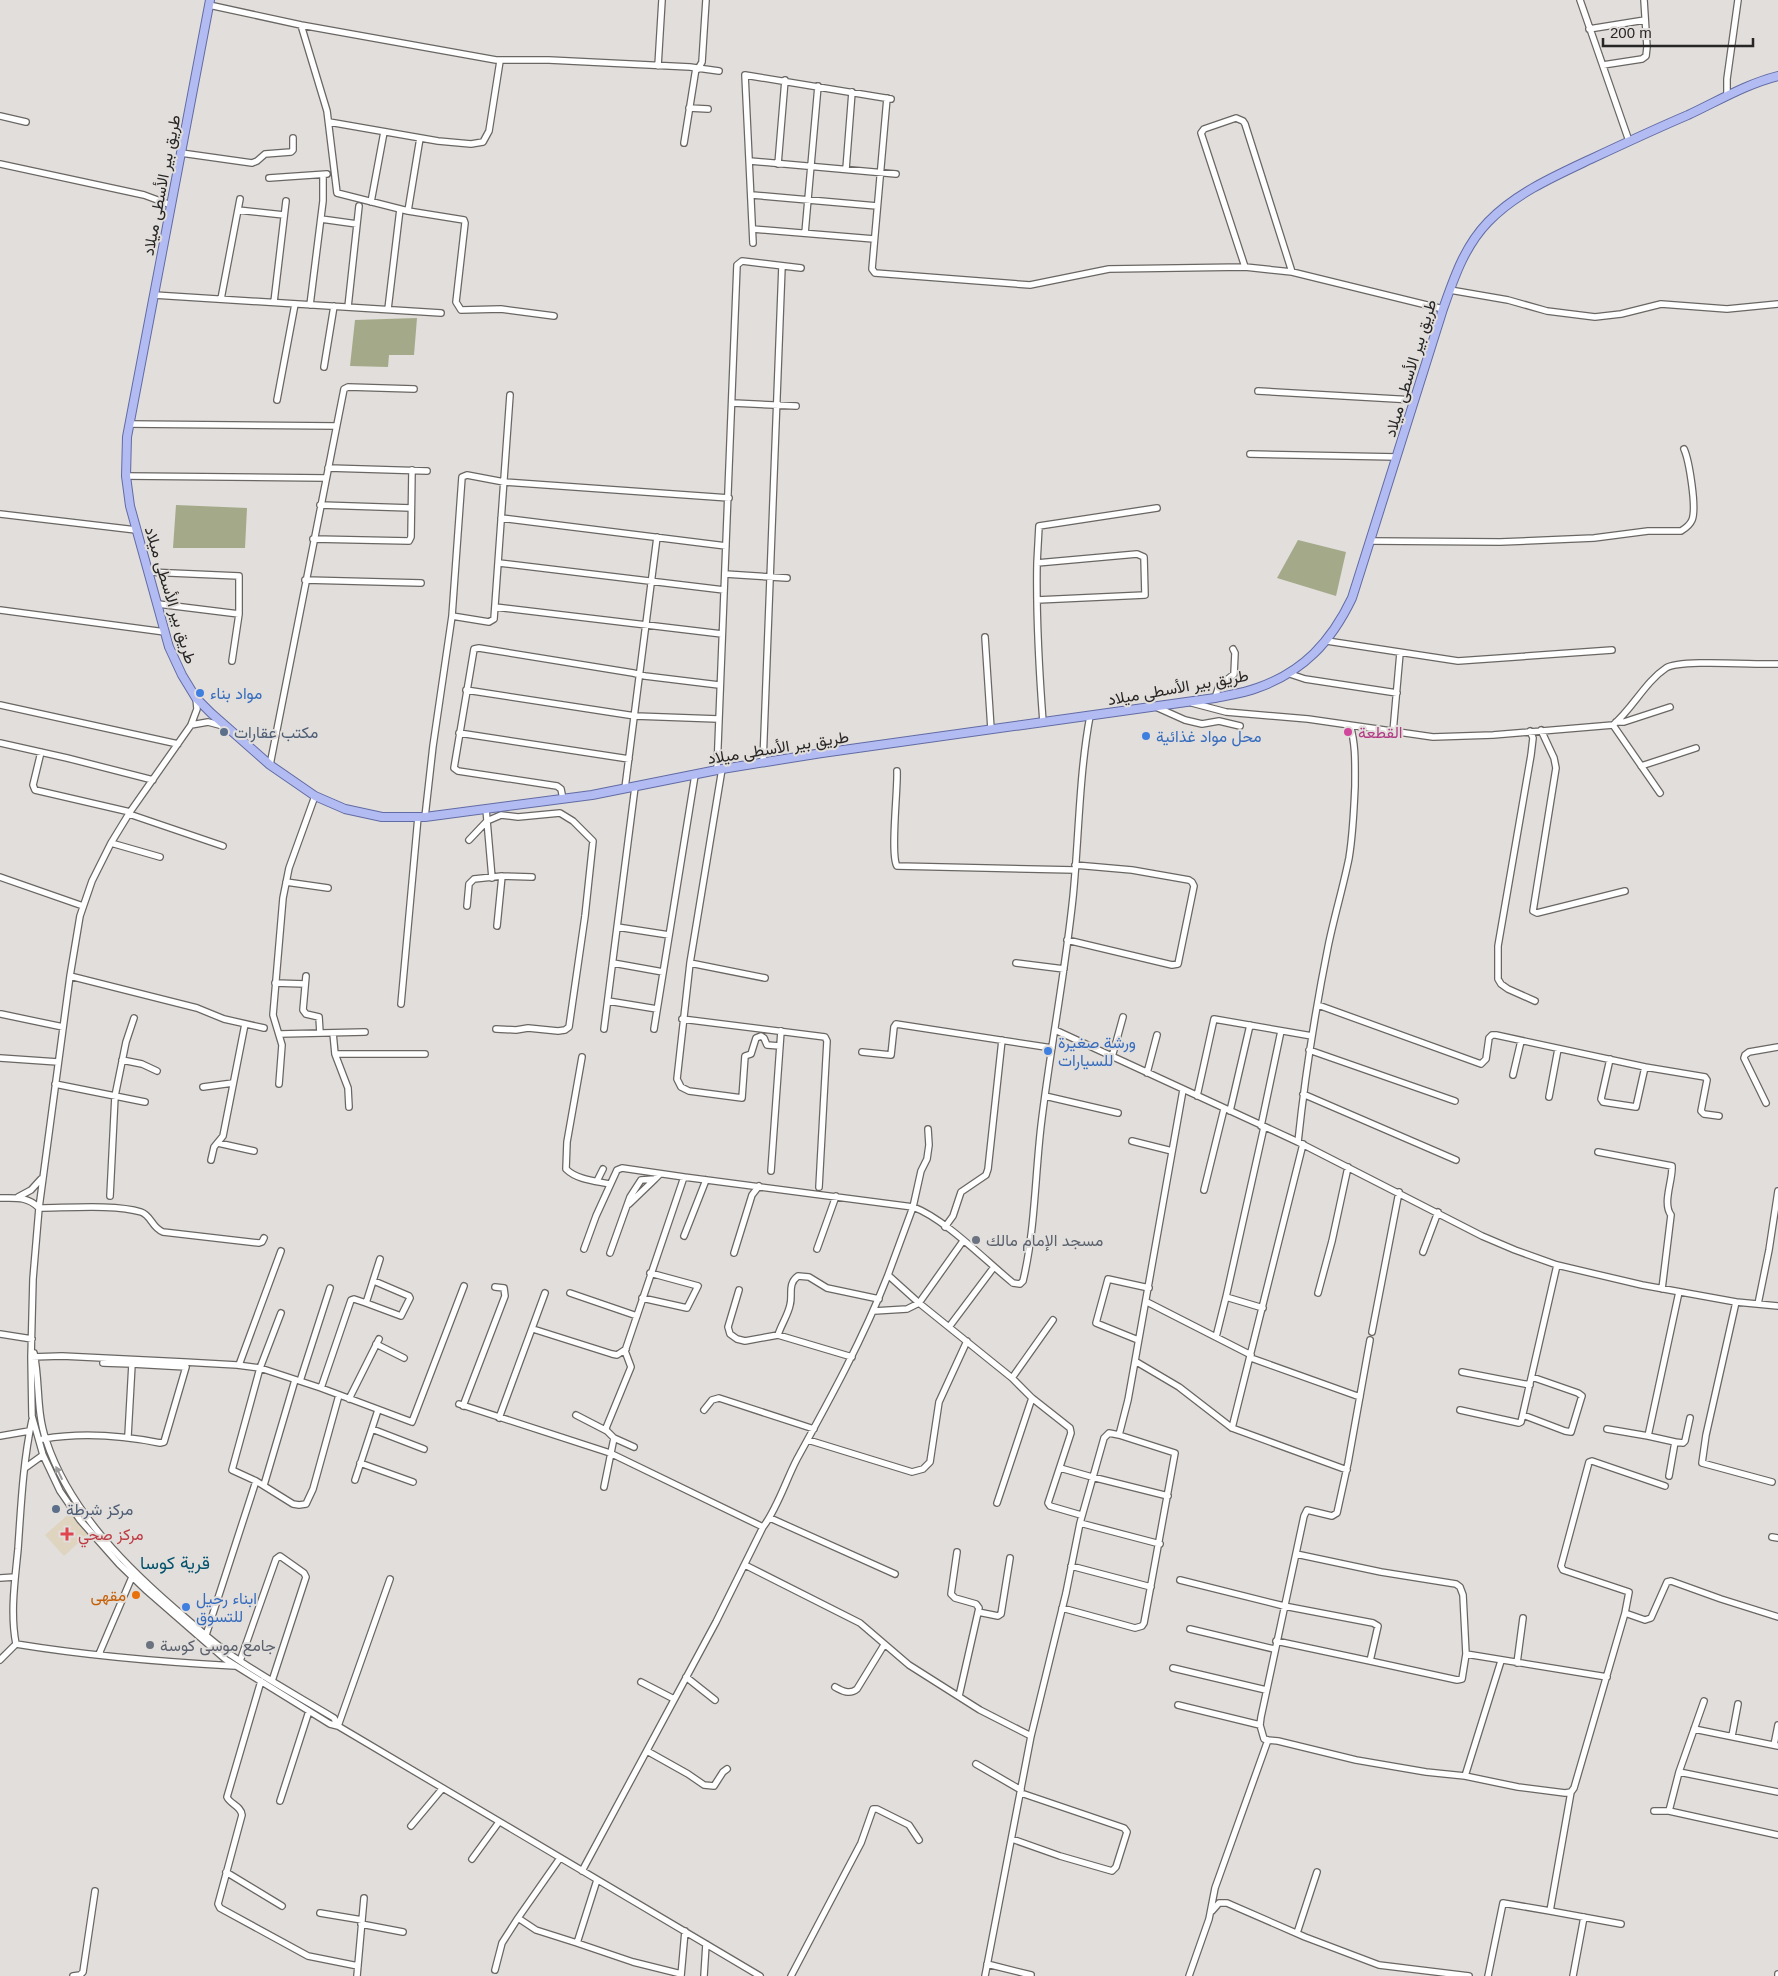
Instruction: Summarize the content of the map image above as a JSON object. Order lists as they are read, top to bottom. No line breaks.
{"streets":{"main road":["طريق بير الأسطى ميلاد"]},"districts":["قرية كوسا"],"places":{"other":["مواد بناء","مكتب عقارات","القطعة","محل مواد غذائية","ورشة صغيرة للسيارات","مسجد الإمام مالك","مركز شرطة","مقهى","ابناء رحيل للتسوق","جامع موسى كوسة"],"health":["مركز صحي"]},"scale_bar":"200 m"}
